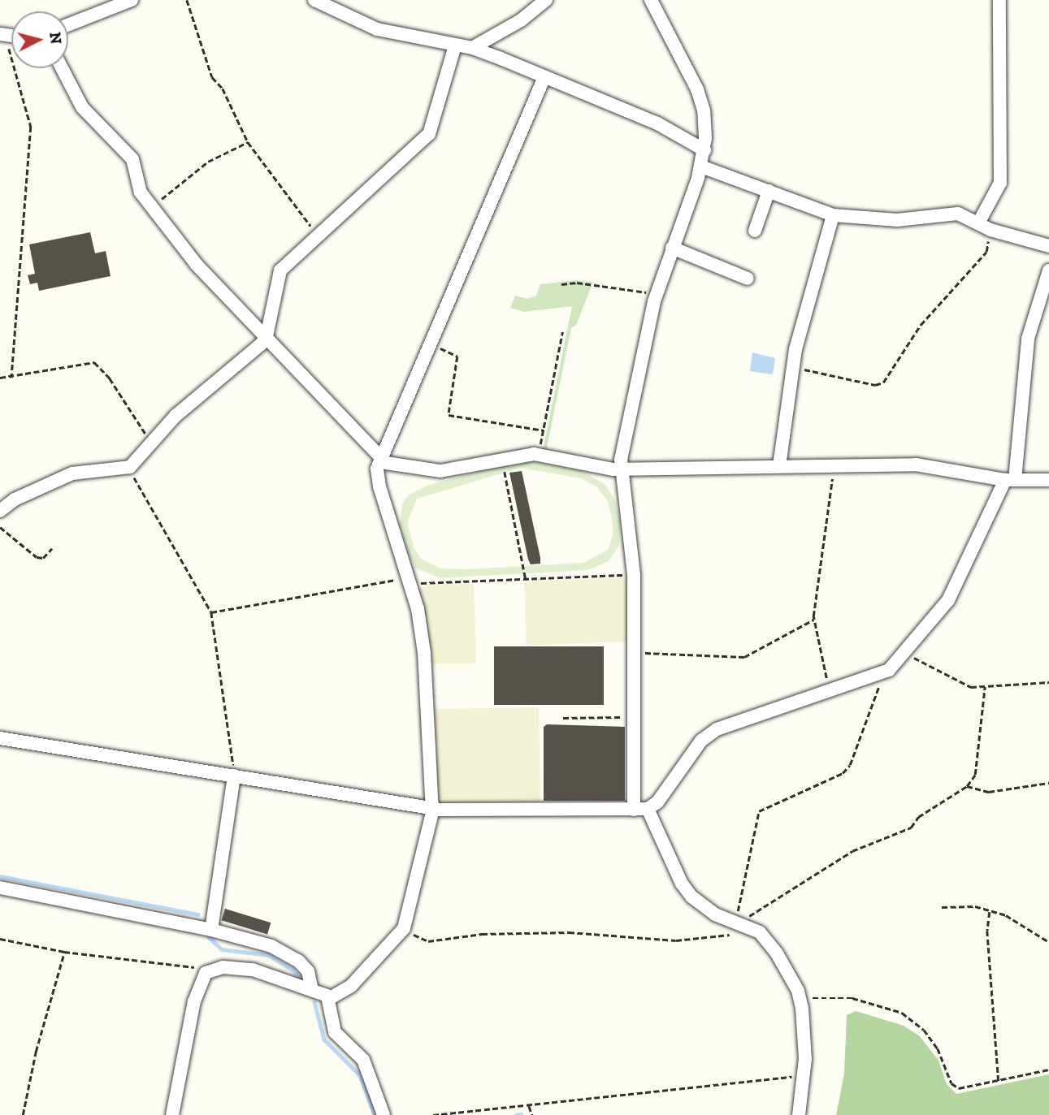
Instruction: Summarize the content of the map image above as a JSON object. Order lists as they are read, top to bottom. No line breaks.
{"north":"right"}
